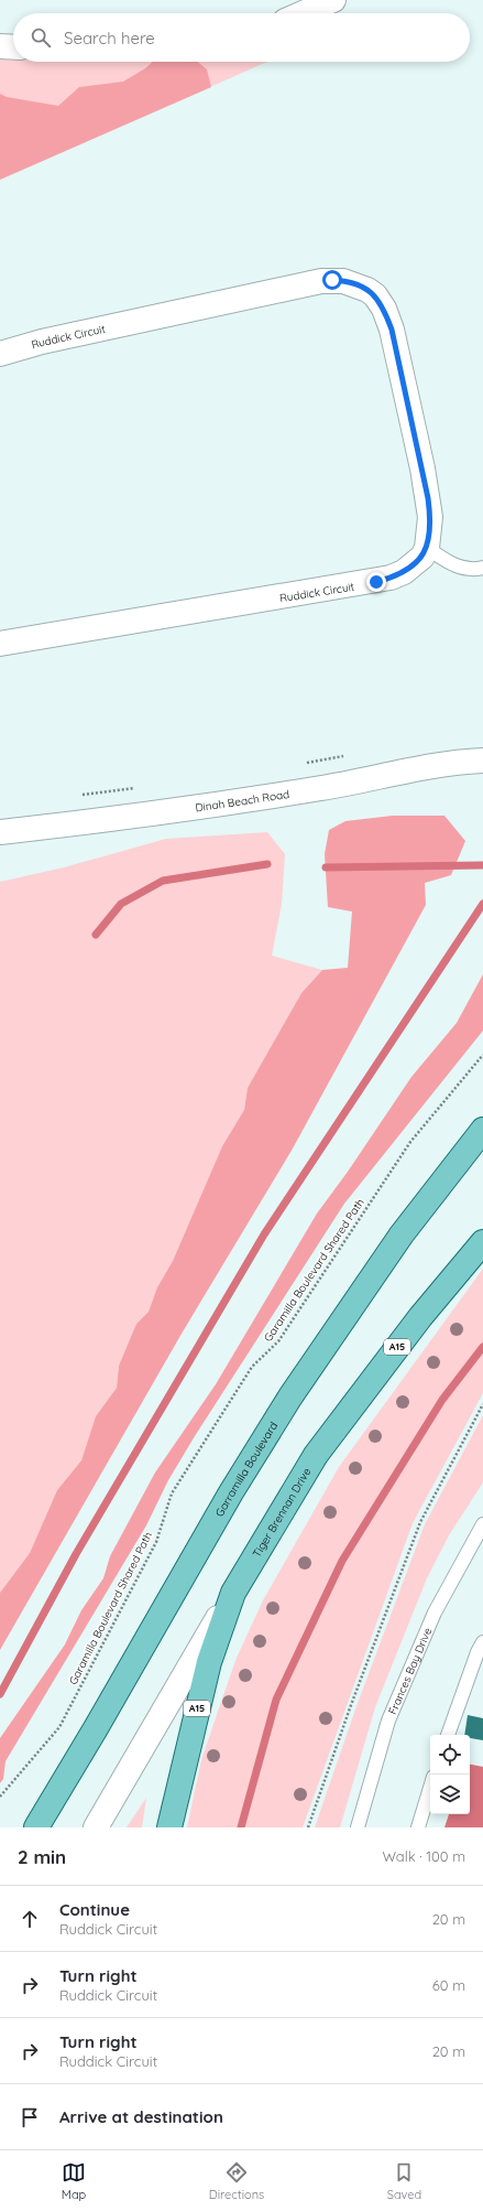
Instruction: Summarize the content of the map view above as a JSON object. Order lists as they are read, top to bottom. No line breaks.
{"streets":{"main road":["A15","Garramilla Boulevard","Tiger Brennan Drive"],"street":["Ruddick Circuit","Dinah Beach Road"],"lane":["Frances Bay Drive"],"path":["Garamilla Boulevard Shared Path"]},"page":{"search":"Search here","heading":["2 min","Walk · 100 m"],"list":[["Continue","Ruddick Circuit","20 m"],["Turn right","Ruddick Circuit","60 m"],["Turn right","Ruddick Circuit","20 m"],"Arrive at destination"],"nav":["Map","Directions","Saved"]}}
